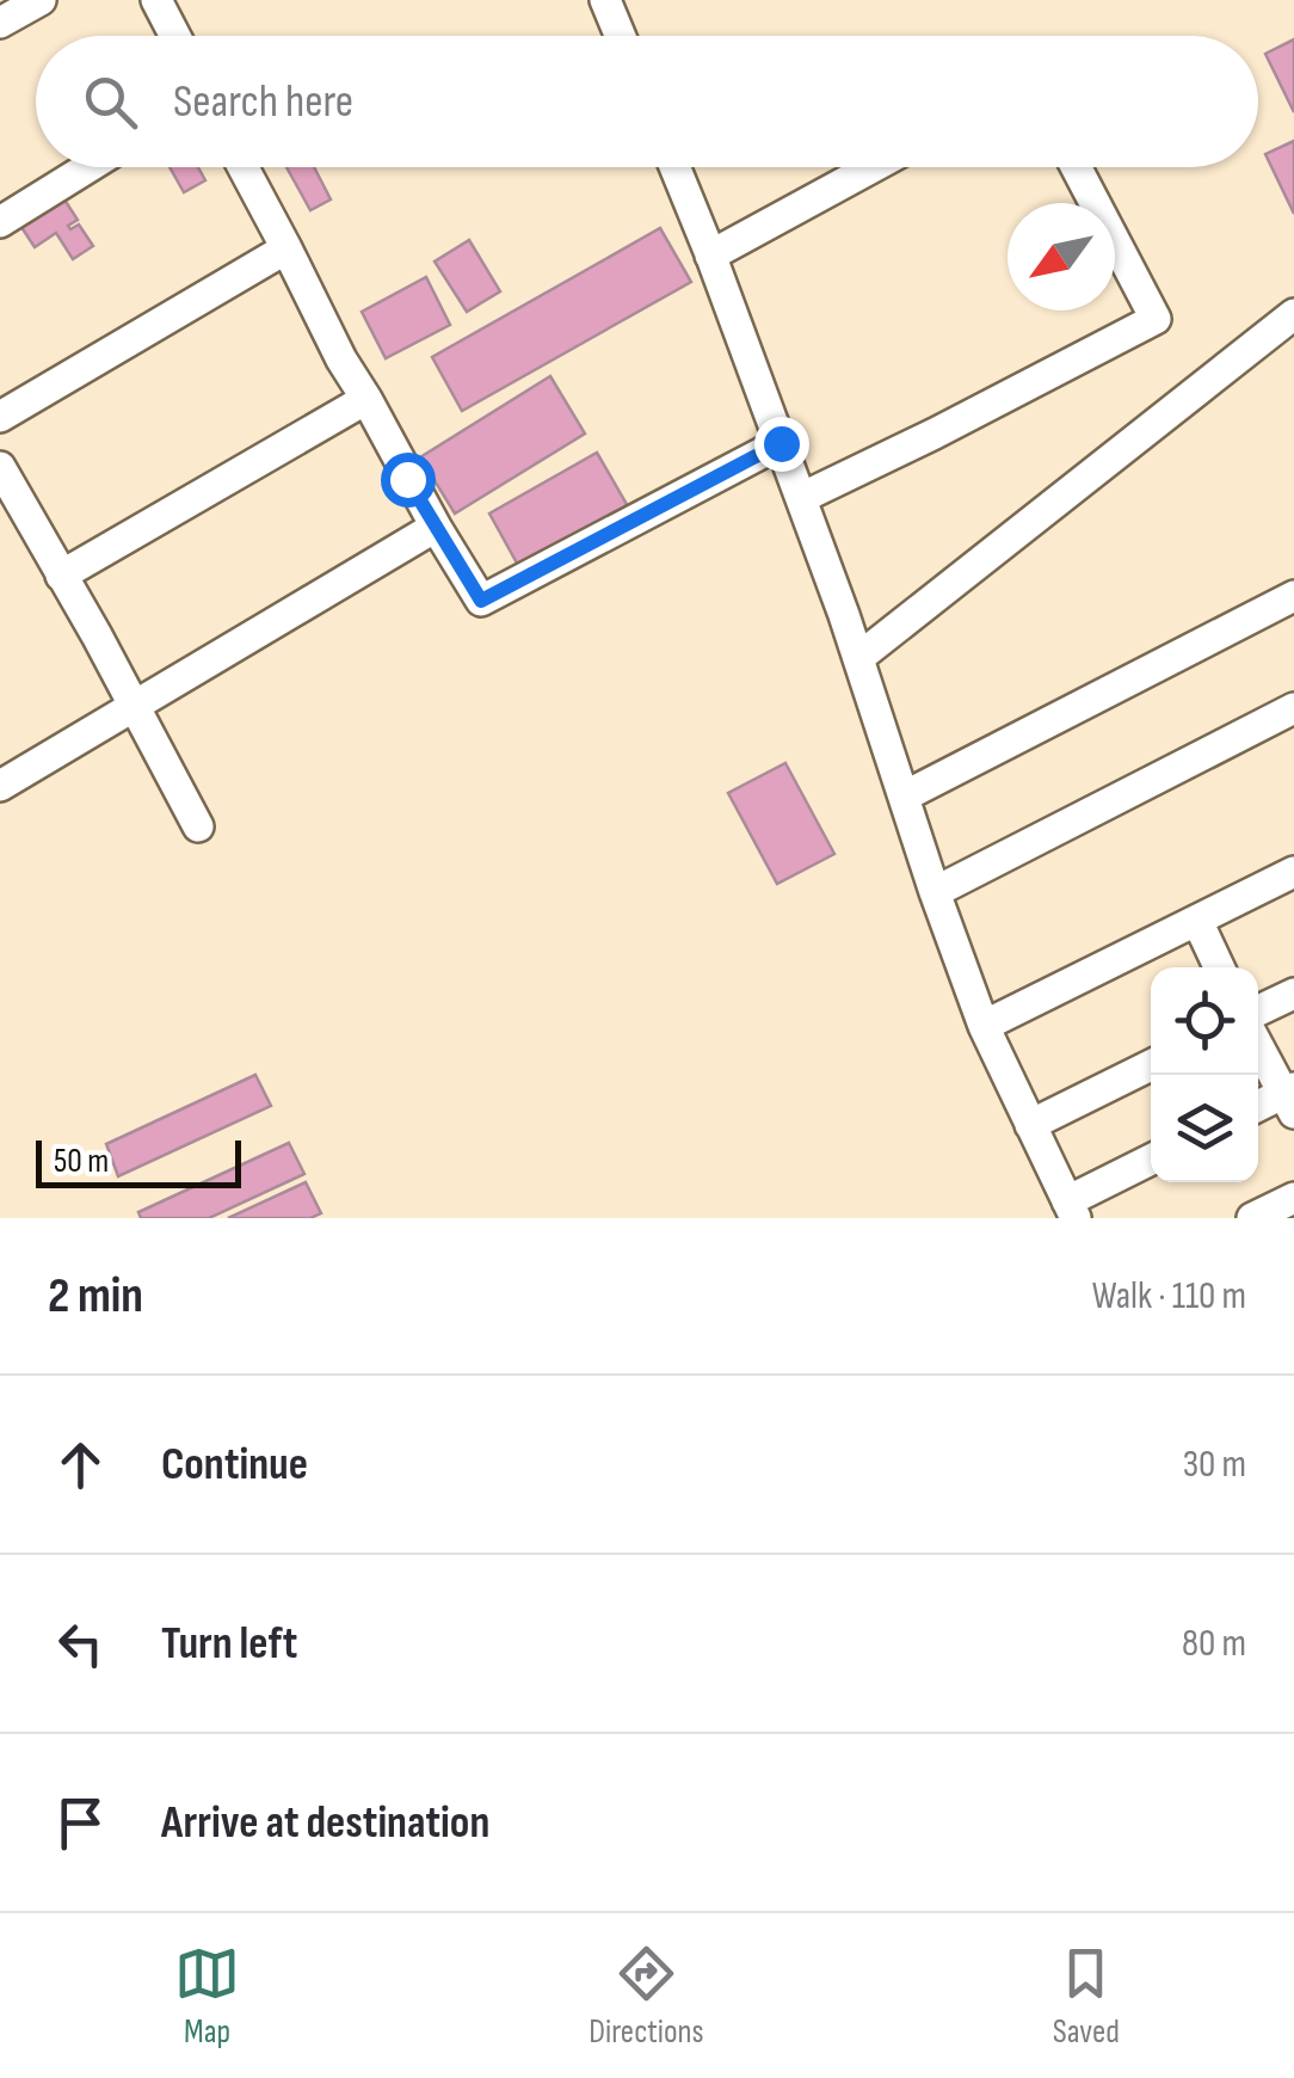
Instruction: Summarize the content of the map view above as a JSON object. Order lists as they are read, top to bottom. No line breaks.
{"scale_bar":"50 m","north":"bottom left","page":{"search":"Search here","scale":"50 m","heading":["2 min","Walk · 110 m"],"list":[["Continue","30 m"],["Turn left","80 m"],"Arrive at destination"],"nav":["Map","Directions","Saved"]}}
